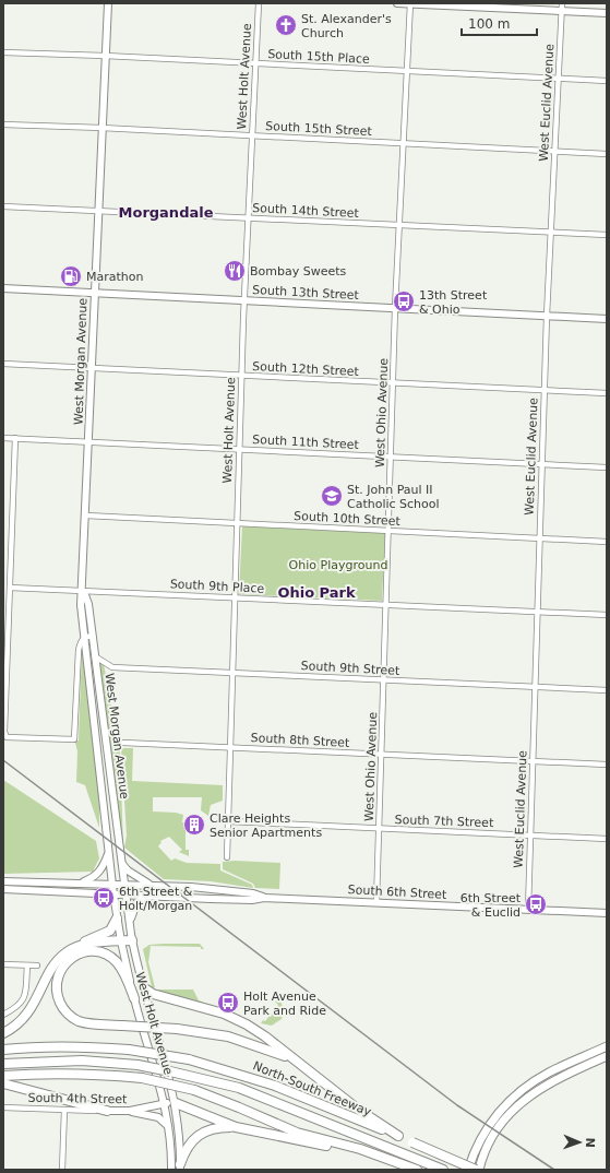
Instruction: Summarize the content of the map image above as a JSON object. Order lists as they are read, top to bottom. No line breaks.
{"streets":{"highway":["North-South Freeway"],"street":["South 15th Place","West Holt Avenue","West Euclid Avenue","South 15th Street","South 14th Street","South 13th Street","West Morgan Avenue","South 12th Street","West Ohio Avenue","South 11th Street","South 10th Street","South 9th Place","South 9th Street","South 8th Street","South 7th Street","South 6th Street","South 4th Street"]},"crossings":[["South 15th Place","West Holt Avenue"],["South 15th Place","West Euclid Avenue"],["South 15th Place","West Morgan Avenue"],["South 15th Place","West Ohio Avenue"],["West Holt Avenue","South 15th Street"],["West Holt Avenue","South 14th Street"],["West Holt Avenue","South 13th Street"],["West Holt Avenue","West Morgan Avenue"],["West Holt Avenue","South 12th Street"],["West Holt Avenue","South 11th Street"],["West Holt Avenue","South 10th Street"],["West Holt Avenue","South 9th Place"],["West Holt Avenue","South 9th Street"],["West Holt Avenue","South 8th Street"],["West Holt Avenue","South 7th Street"],["West Holt Avenue","South 6th Street"],["West Holt Avenue","South 4th Street"],["West Euclid Avenue","South 15th Street"],["West Euclid Avenue","South 14th Street"],["West Euclid Avenue","South 13th Street"],["West Euclid Avenue","South 12th Street"],["West Euclid Avenue","South 11th Street"],["West Euclid Avenue","South 10th Street"],["West Euclid Avenue","South 9th Place"],["West Euclid Avenue","South 9th Street"],["West Euclid Avenue","South 8th Street"],["West Euclid Avenue","South 7th Street"],["West Euclid Avenue","South 6th Street"],["South 15th Street","West Morgan Avenue"],["South 15th Street","West Ohio Avenue"],["South 14th Street","West Morgan Avenue"],["South 14th Street","West Ohio Avenue"],["South 13th Street","West Morgan Avenue"],["South 13th Street","West Ohio Avenue"],["West Morgan Avenue","South 12th Street"],["West Morgan Avenue","South 11th Street"],["West Morgan Avenue","South 10th Street"],["West Morgan Avenue","South 9th Place"],["West Morgan Avenue","South 9th Street"],["West Morgan Avenue","South 6th Street"],["South 12th Street","West Ohio Avenue"],["West Ohio Avenue","South 11th Street"],["West Ohio Avenue","South 10th Street"],["West Ohio Avenue","South 9th Place"],["West Ohio Avenue","South 9th Street"],["West Ohio Avenue","South 8th Street"],["West Ohio Avenue","South 7th Street"],["West Ohio Avenue","South 6th Street"]],"districts":["Morgandale","Ohio Park"],"parks":["Ohio Playground"],"places":{"church":["St. Alexander's Church"],"restaurant":["Bombay Sweets"],"fuel station":["Marathon"],"bus stop":["13th Street & Ohio","6th Street & Holt/Morgan","6th Street & Euclid","Holt Avenue Park and Ride"],"school or university":["St. John Paul II Catholic School"],"building":["Clare Heights Senior Apartments"]},"scale_bar":"100 m","north":"right"}
